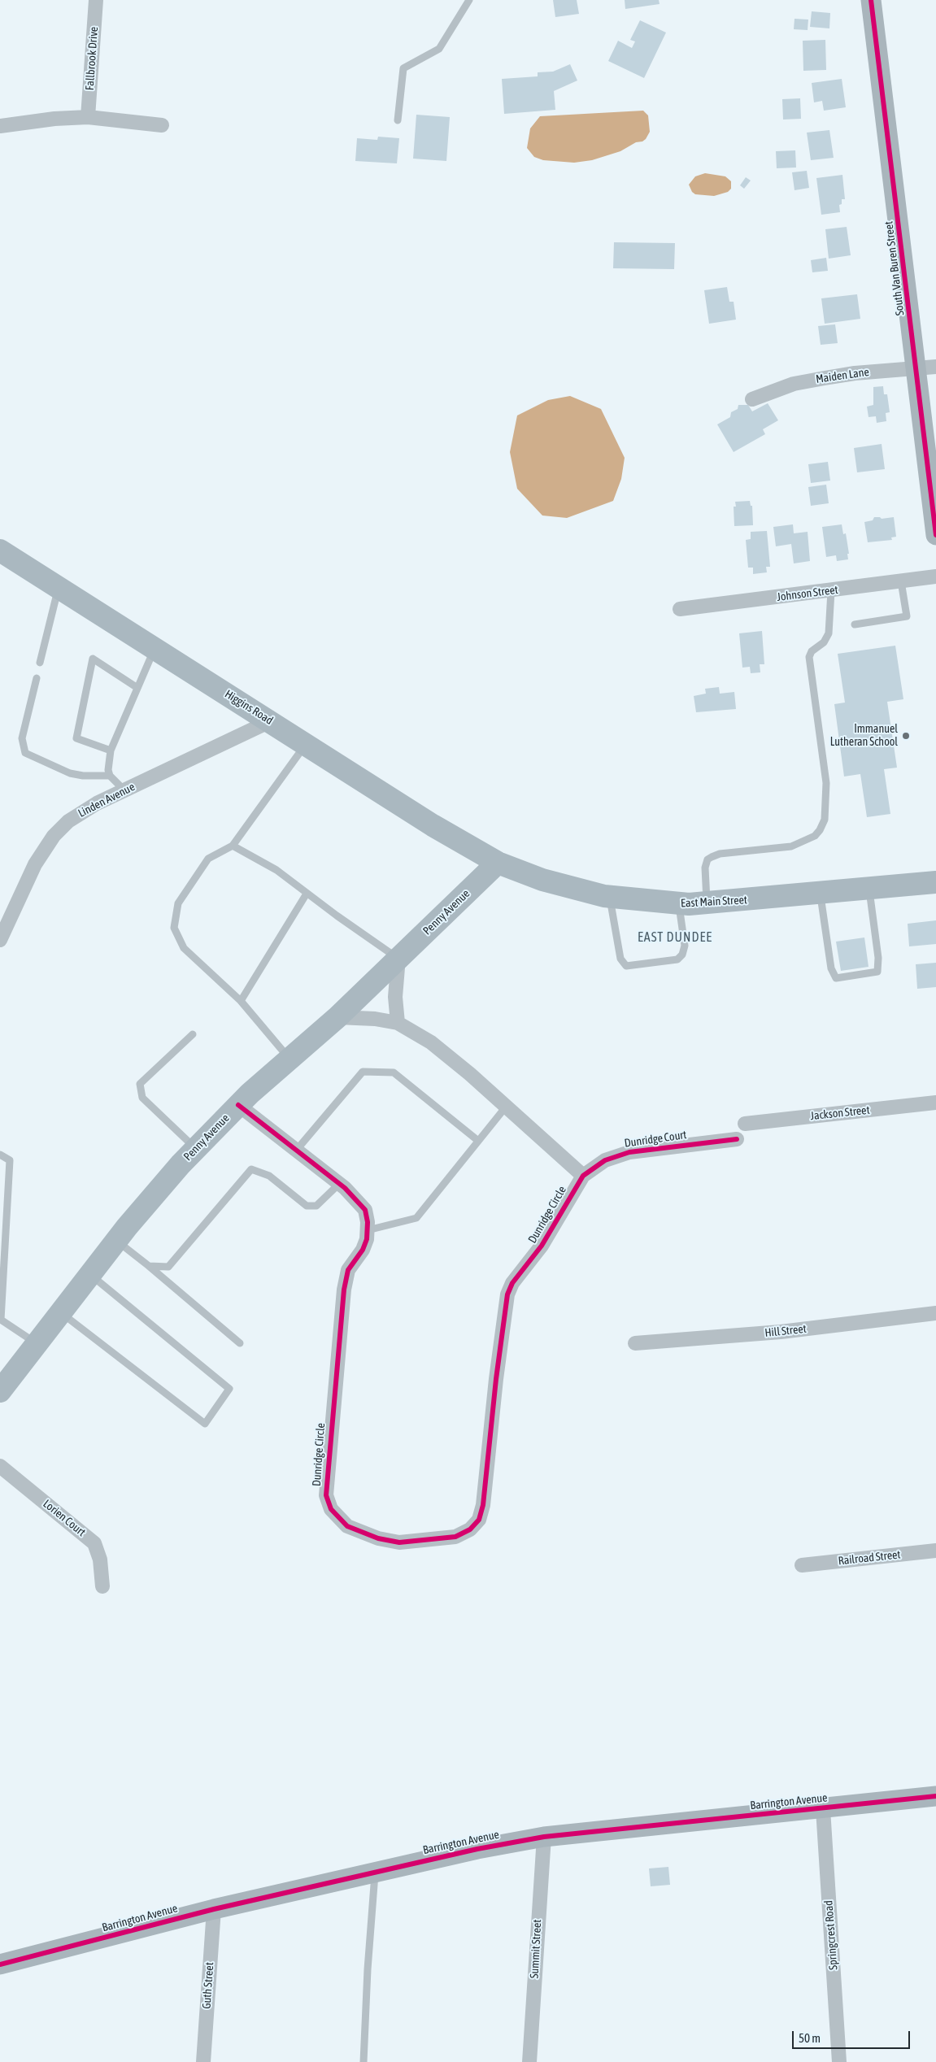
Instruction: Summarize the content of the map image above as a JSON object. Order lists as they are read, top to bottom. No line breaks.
{"streets":{"main road":["Higgins Road","East Main Street","Penny Avenue"],"street":["Fallbrook Drive","South Van Buren Street","Maiden Lane","Johnson Street","Linden Avenue","Jackson Street","Dunridge Court","Dunridge Circle","Hill Street","Lorien Court","Railroad Street","Barrington Avenue","Springcrest Road","Summit Street","Guth Street"]},"crossings":[["South Van Buren Street","Maiden Lane"],["Higgins Road","Linden Avenue"],["Higgins Road","East Main Street"],["Higgins Road","Penny Avenue"],["East Main Street","Penny Avenue"],["Penny Avenue","Dunridge Circle"],["Dunridge Court","Dunridge Circle"],["Barrington Avenue","Springcrest Road"],["Barrington Avenue","Summit Street"],["Barrington Avenue","Guth Street"]],"districts":["EAST DUNDEE"],"places":["Immanuel Lutheran School"],"scale_bar":"50 m"}
